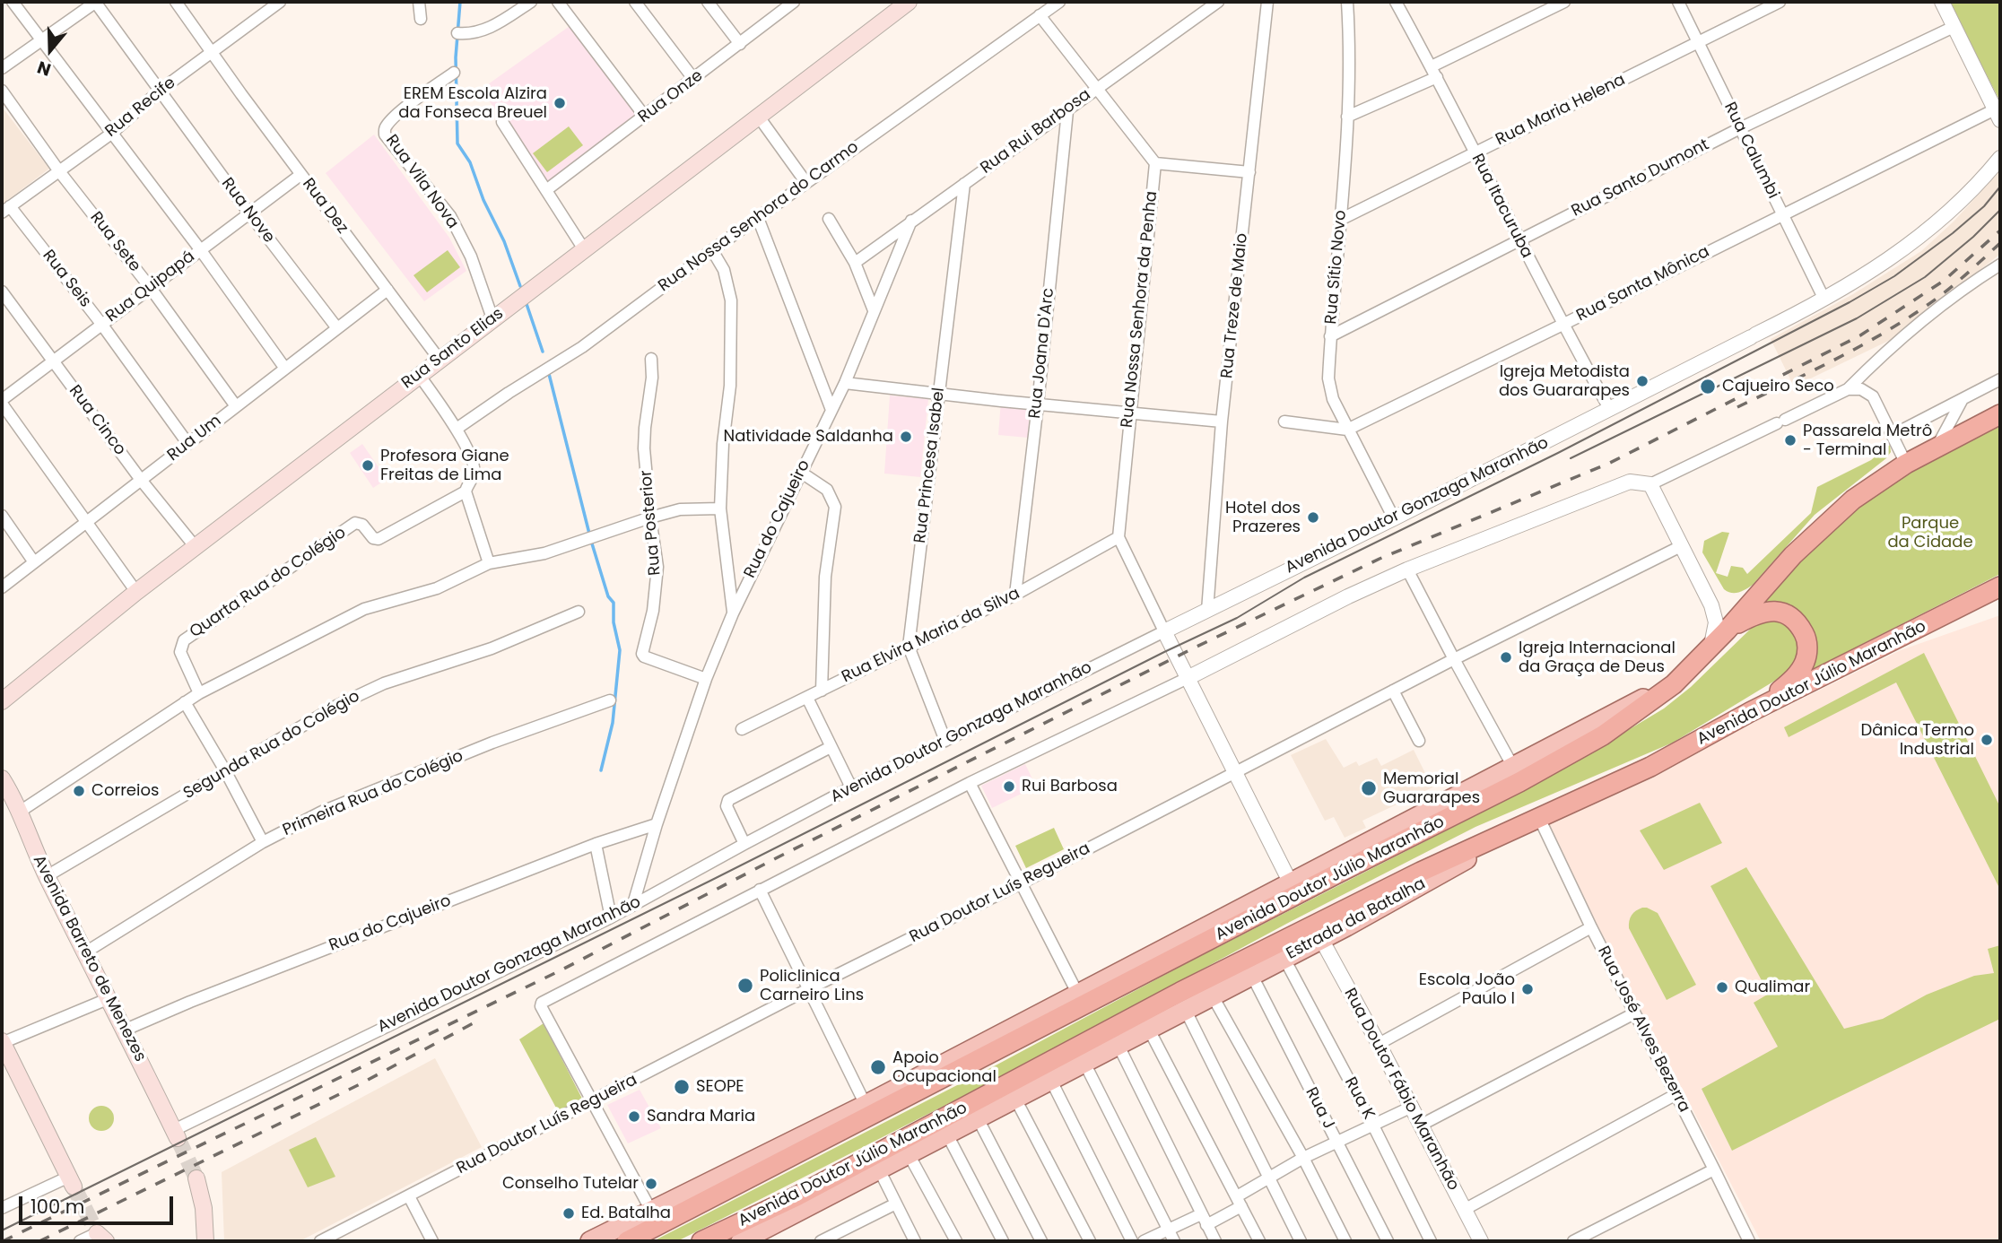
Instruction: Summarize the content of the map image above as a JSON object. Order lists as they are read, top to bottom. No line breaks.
{"streets":{"highway":["Avenida Doutor Júlio Maranhão"],"main road":["Rua Santo Elias","Estrada da Batalha","Avenida Barreto de Menezes"],"street":["Rua Onze","Rua Recife","Rua Maria Helena","Rua Rui Barbosa","Rua Calumbi","Rua Santo Dumont","Rua Vila Nova","Rua Dez","Rua Itacuruba","Rua Nove","Rua Nossa Senhora do Carmo","Rua Sete","Rua Sítio Novo","Rua Seis","Rua Santa Mônica","Rua Quipapá","Rua Treze de Maio","Rua Nossa Senhora da Penha","Rua Joana D'Arc","Rua Cinco","Rua Um","Rua Princesa Isabel","Avenida Doutor Gonzaga Maranhão","Rua do Cajueiro","Rua Posterior","Quarta Rua do Colégio","Rua Elvira Maria da Silva","Segunda Rua do Colégio","Primeira Rua do Colégio","Rua Doutor Luís Regueira","Rua José Alves Bezerra","Rua Doutor Fábio Maranhão","Rua K","Rua J"]},"crossings":[["Rua Recife","Rua Dez"],["Rua Recife","Rua Nove"],["Rua Recife","Rua Sete"],["Rua Recife","Rua Seis"],["Rua Maria Helena","Rua Calumbi"],["Rua Maria Helena","Rua Itacuruba"],["Rua Maria Helena","Rua Sítio Novo"],["Rua Rui Barbosa","Rua Joana D'Arc"],["Rua Rui Barbosa","Rua Princesa Isabel"],["Rua Rui Barbosa","Rua do Cajueiro"],["Rua Calumbi","Rua Santo Dumont"],["Rua Calumbi","Rua Santa Mônica"],["Rua Calumbi","Avenida Doutor Gonzaga Maranhão"],["Rua Santo Dumont","Rua Itacuruba"],["Rua Santo Dumont","Rua Sítio Novo"],["Rua Vila Nova","Rua Santo Elias"],["Rua Dez","Rua Quipapá"],["Rua Dez","Rua Santo Elias"],["Rua Dez","Rua Um"],["Rua Itacuruba","Rua Santa Mônica"],["Rua Itacuruba","Avenida Doutor Gonzaga Maranhão"],["Rua Nove","Rua Quipapá"],["Rua Nove","Rua Um"],["Rua Sete","Rua Quipapá"],["Rua Sete","Rua Um"],["Rua Sítio Novo","Rua Santa Mônica"],["Rua Sítio Novo","Avenida Doutor Gonzaga Maranhão"],["Rua Seis","Rua Quipapá"],["Rua Seis","Rua Um"],["Rua Quipapá","Rua Cinco"],["Rua Treze de Maio","Avenida Doutor Gonzaga Maranhão"],["Rua Nossa Senhora da Penha","Rua Elvira Maria da Silva"],["Rua Santo Elias","Rua Cinco"],["Rua Joana D'Arc","Rua Elvira Maria da Silva"],["Rua Cinco","Rua Um"],["Rua Princesa Isabel","Avenida Doutor Gonzaga Maranhão"],["Rua Princesa Isabel","Rua Elvira Maria da Silva"],["Avenida Doutor Gonzaga Maranhão","Rua do Cajueiro"],["Avenida Doutor Gonzaga Maranhão","Avenida Barreto de Menezes"],["Rua do Cajueiro","Rua Posterior"],["Rua do Cajueiro","Avenida Barreto de Menezes"],["Avenida Doutor Júlio Maranhão","Estrada da Batalha"],["Avenida Doutor Júlio Maranhão","Rua José Alves Bezerra"],["Segunda Rua do Colégio","Avenida Barreto de Menezes"],["Primeira Rua do Colégio","Avenida Barreto de Menezes"],["Estrada da Batalha","Rua José Alves Bezerra"],["Estrada da Batalha","Rua Doutor Fábio Maranhão"],["Estrada da Batalha","Rua K"],["Estrada da Batalha","Rua J"]],"parks":["Parque da Cidade"],"places":["EREM Escola Alzira da Fonseca Breuel","Igreja Metodista dos Guararapes","Cajueiro Seco","Natividade Saldanha","Passarela Metrô - Terminal","Profesora Giane Freitas de Lima","Hotel dos Prazeres","Igreja Internacional da Graça de Deus","Dânica Termo Industrial","Rui Barbosa","Memorial Guararapes","Correios","Policlinica Carneiro Lins","Qualimar","Escola João Paulo I","Apoio Ocupacional","SEOPE","Sandra Maria","Conselho Tutelar","Ed. Batalha"],"scale_bar":"100 m","north":"bottom"}
